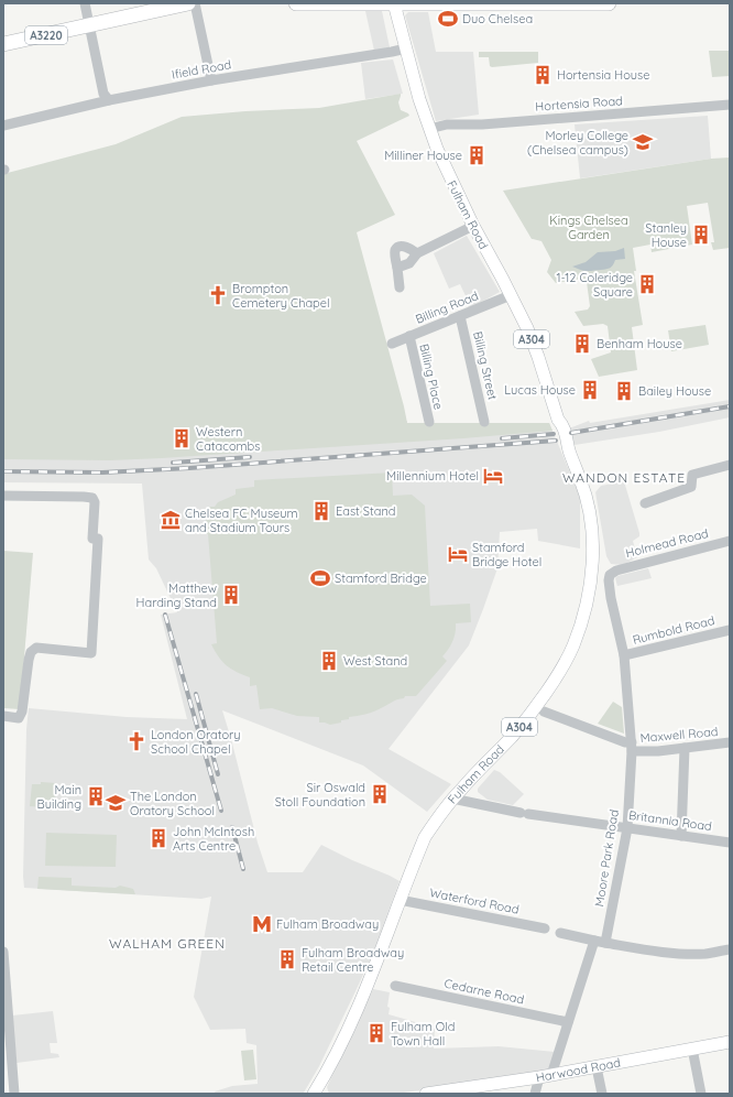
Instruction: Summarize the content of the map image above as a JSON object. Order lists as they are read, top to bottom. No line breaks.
{"streets":{"highway":["A3220"],"main road":["Fulham Road","A304","Harwood Road"],"street":["Ifield Road","Hortensia Road","Billing Road","Billing Street","Billing Place","Holmead Road","Rumbold Road","Maxwell Road","Britannia Road","Moore Park Road","Waterford Road","Cedarne Road"]},"crossings":[["Ifield Road","Fulham Road"],["Hortensia Road","Fulham Road"],["Fulham Road","Billing Road"],["Fulham Road","Britannia Road"],["Fulham Road","Waterford Road"],["Billing Road","Billing Street"],["Billing Road","Billing Place"],["Holmead Road","Moore Park Road"],["Rumbold Road","Moore Park Road"],["Maxwell Road","Moore Park Road"],["Britannia Road","Moore Park Road"]],"districts":["WANDON ESTATE","WALHAM GREEN"],"parks":["Kings Chelsea Garden"],"places":{"sports":["Duo Chelsea","Stamford Bridge"],"building":["Hortensia House","Milliner House","Stanley House","1-12 Coleridge Square","Benham House","Lucas House","Bailey House","Western Catacombs","East Stand","Matthew Harding Stand","West Stand","Sir Oswald Stoll Foundation","Main Building","John McIntosh Arts Centre","Fulham Broadway Retail Centre","Fulham Old Town Hall"],"school or university":["Morley College (Chelsea campus)","The London Oratory School"],"church":["Brompton Cemetery Chapel","London Oratory School Chapel"],"hotel":["Millennium Hotel","Stamford Bridge Hotel"],"museum":["Chelsea FC Museum and Stadium Tours"],"metro station":["Fulham Broadway"]}}
